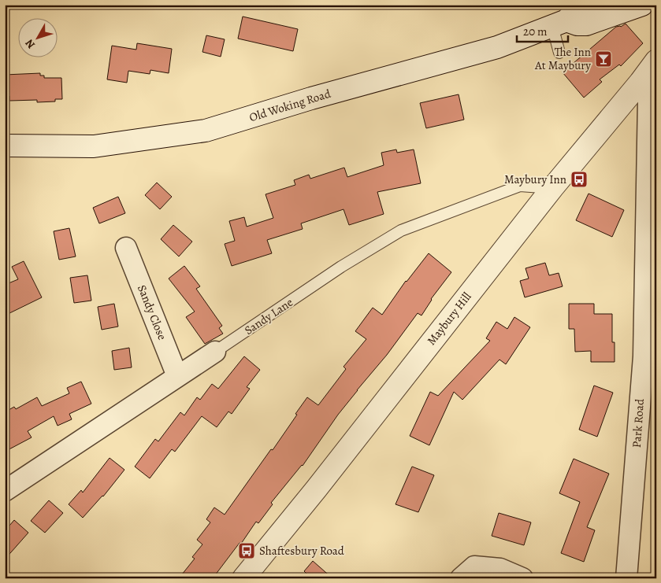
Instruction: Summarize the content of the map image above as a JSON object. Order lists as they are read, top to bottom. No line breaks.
{"streets":{"main road":["Old Woking Road","Maybury Hill"],"street":["Sandy Close","Sandy Lane","Park Road"]},"crossings":[["Sandy Close","Sandy Lane"],["Sandy Lane","Maybury Hill"],["Maybury Hill","Park Road"]],"places":{"bar":["The Inn At Maybury"],"bus stop":["Maybury Inn","Shaftesbury Road"]},"scale_bar":"20 m","north":"bottom left"}
